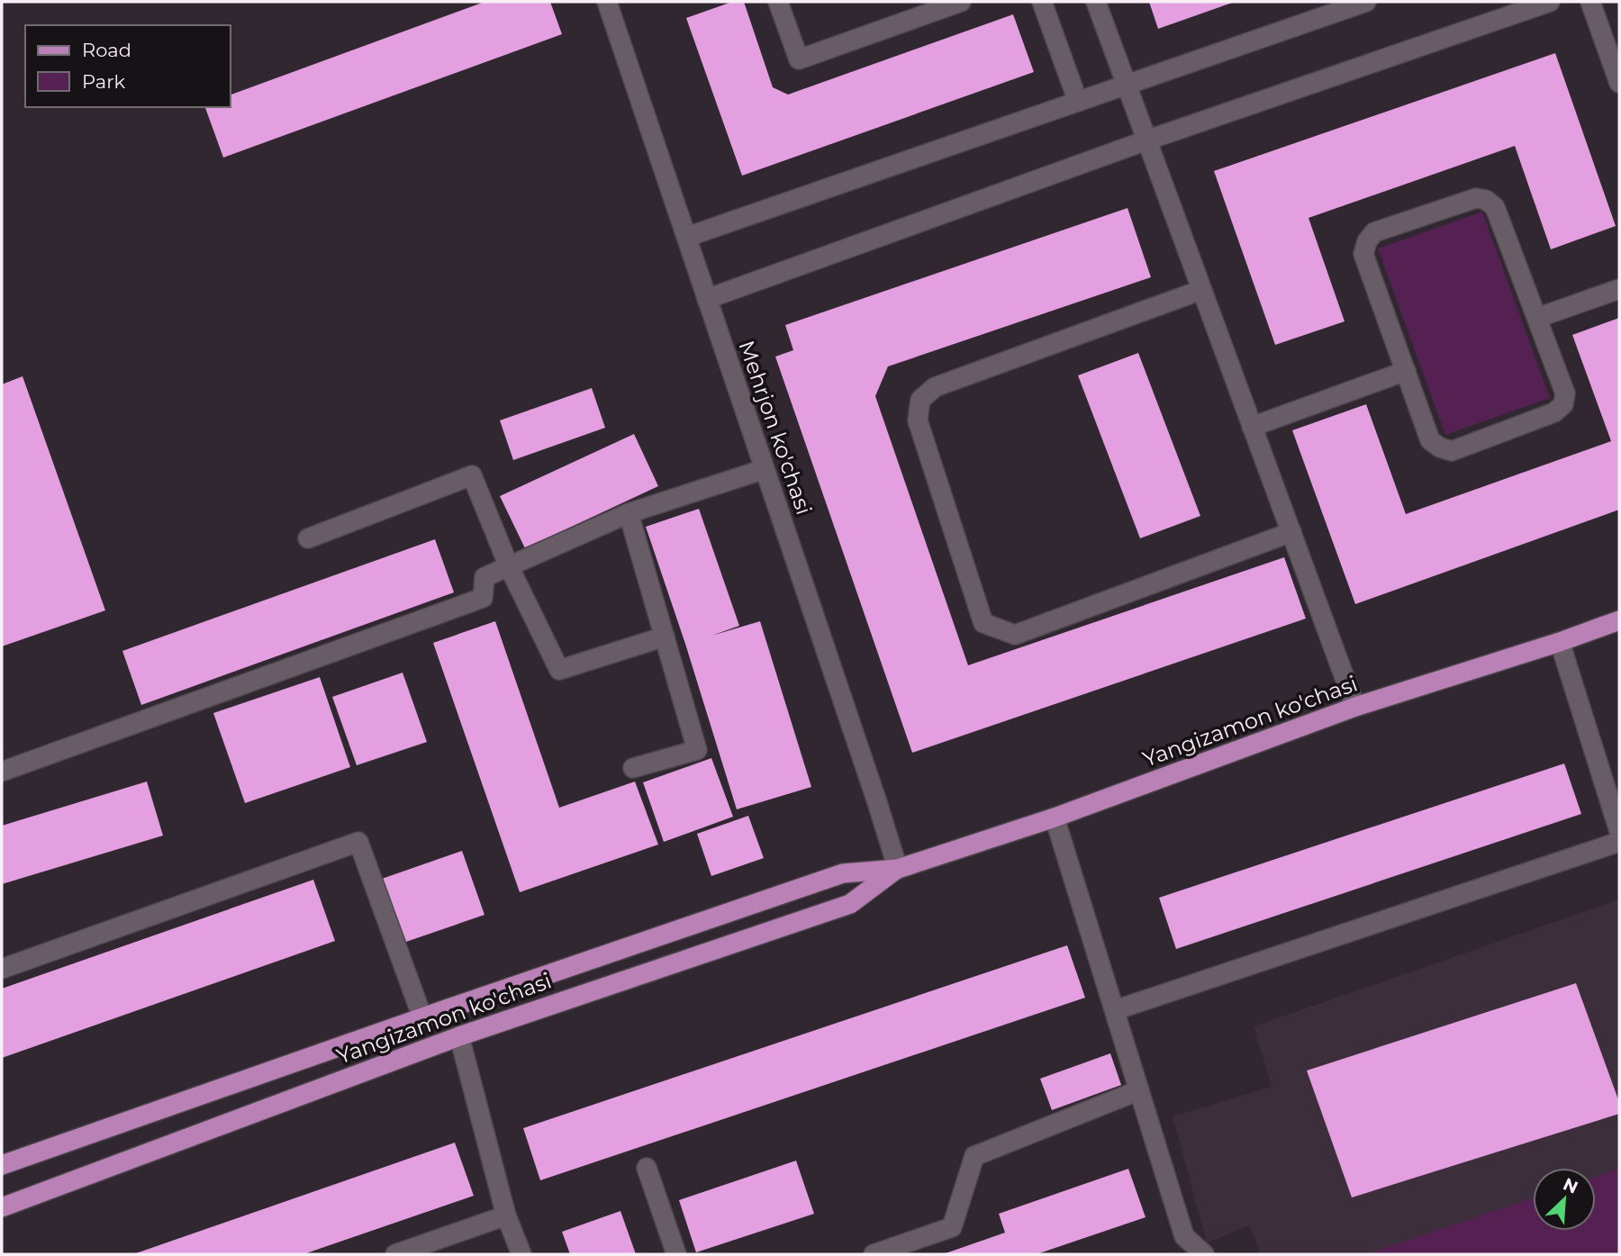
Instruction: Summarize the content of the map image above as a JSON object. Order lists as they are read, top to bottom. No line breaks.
{"streets":{"main road":["Yangizamon ko'chasi"],"street":["Mehrjon ko'chasi"]},"crossings":[["Mehrjon ko'chasi","Yangizamon ko'chasi"]],"legend":["Road","Park"],"north":"top right"}
